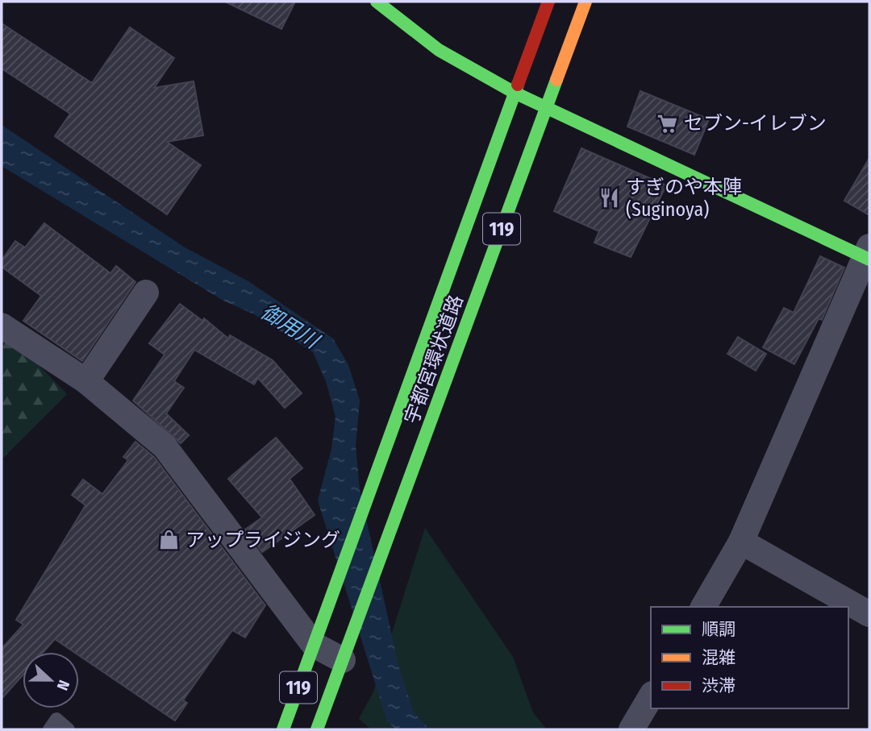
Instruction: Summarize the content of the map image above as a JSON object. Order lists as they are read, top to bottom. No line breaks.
{"streets":{"main road":["119","宇都宮環状道路"]},"water":["御用川"],"places":{"supermarket":["セブン-イレブン"],"restaurant":["すぎのや本陣 (Suginoya)"],"shop":["アップライジング"]},"legend":["順調","混雑","渋滞"],"north":"right"}
